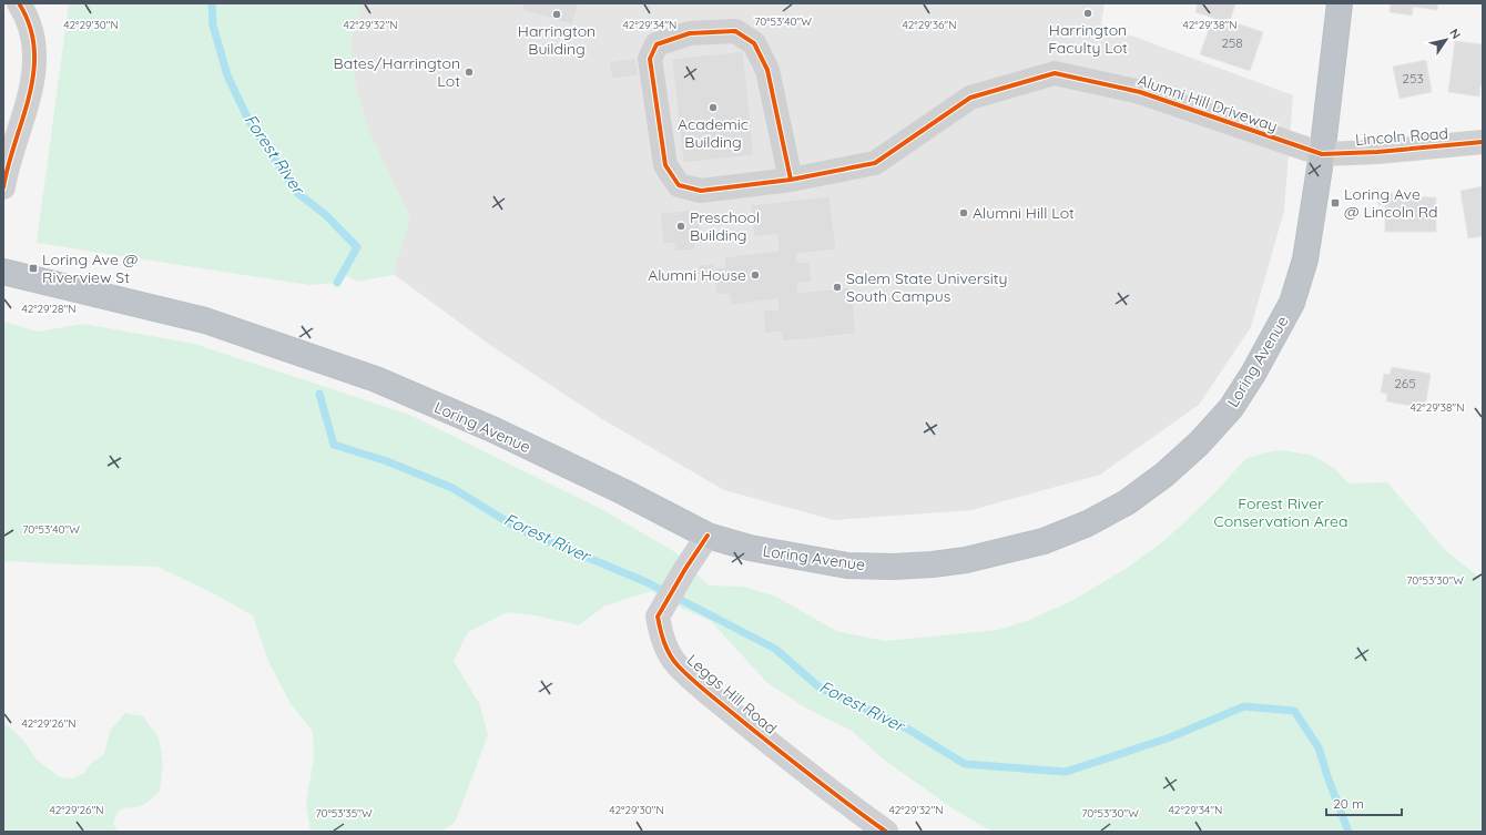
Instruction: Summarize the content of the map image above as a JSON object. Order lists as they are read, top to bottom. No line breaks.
{"streets":{"highway":["Loring Avenue"],"street":["Alumni Hill Driveway","Lincoln Road","Leggs Hill Road"]},"crossings":[["Alumni Hill Driveway","Lincoln Road"],["Alumni Hill Driveway","Loring Avenue"],["Lincoln Road","Loring Avenue"],["Loring Avenue","Leggs Hill Road"]],"water":["Forest River"],"parks":["Forest River Conservation Area"],"places":{"other":["Harrington Faculty Lot","Harrington Building","Bates/Harrington Lot","Academic Building","Alumni Hill Lot","Preschool Building","Alumni House","Salem State University South Campus"],"transit":["Loring Ave @ Lincoln Rd","Loring Ave @ Riverview St"]},"house_numbers":["258","253","265"],"scale_bar":"20 m","north":"top right","coordinates":["70°53'40\"W","42°29'30\"N","42°29'32\"N","42°29'38\"N","42°29'34\"N","42°29'36\"N","42°29'28\"N","70°53'30\"W","42°29'26\"N","70°53'35\"W"]}
